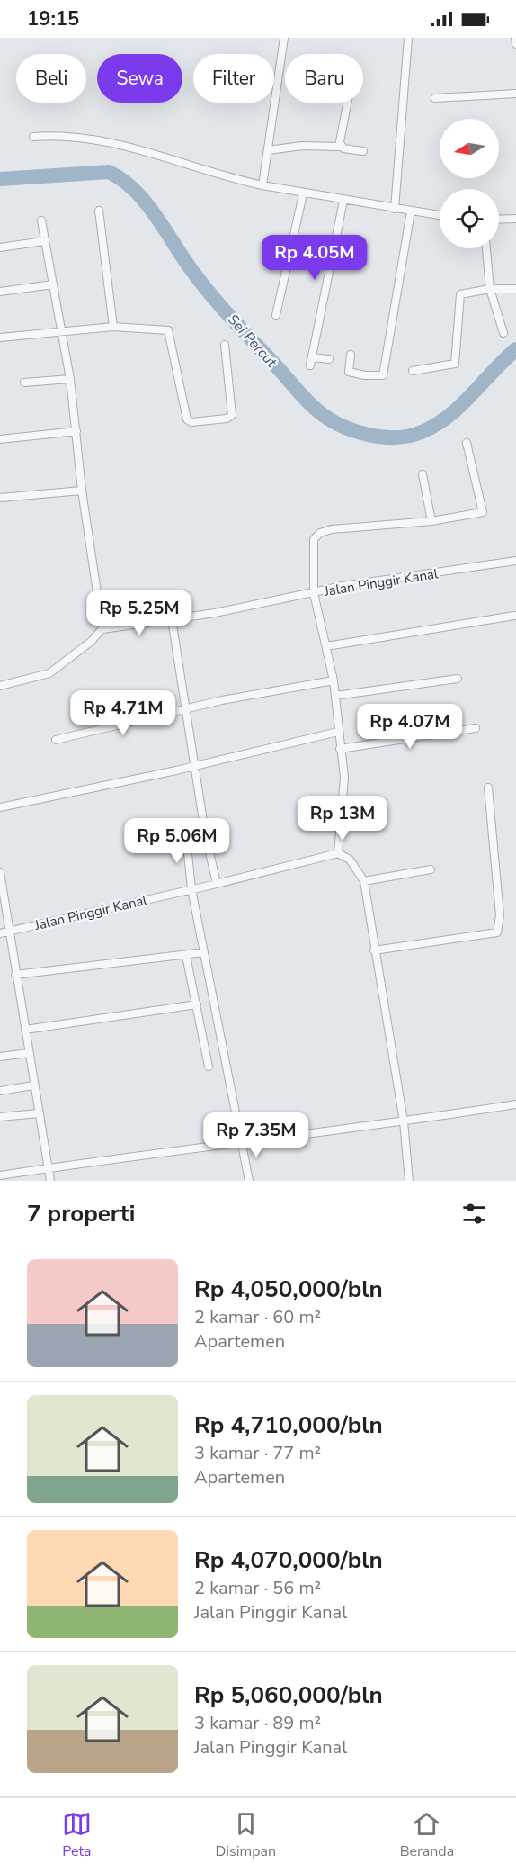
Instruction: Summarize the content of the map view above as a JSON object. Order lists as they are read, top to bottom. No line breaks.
{"streets":{"street":["Jalan Pinggir Kanal"]},"water":["Sei Percut"],"north":"left","page":{"status":"19:15","chip":["Beli","Sewa","Filter","Baru"],"price":["Rp 4.05M","Rp 5.25M","Rp 4.71M","Rp 4.07M","Rp 13M","Rp 5.06M","Rp 7.35M"],"heading":"7 properti","list":[{"name":"Rp 4,050,000/bln","note":"2 kamar · 60 m² · Apartemen"},{"name":"Rp 4,710,000/bln","note":"3 kamar · 77 m² · Apartemen"},{"name":"Rp 4,070,000/bln","note":"2 kamar · 56 m² · Jalan Pinggir Kanal"},{"name":"Rp 5,060,000/bln","note":"3 kamar · 89 m² · Jalan Pinggir Kanal"}],"tabs":["Peta","Disimpan","Beranda"]}}
